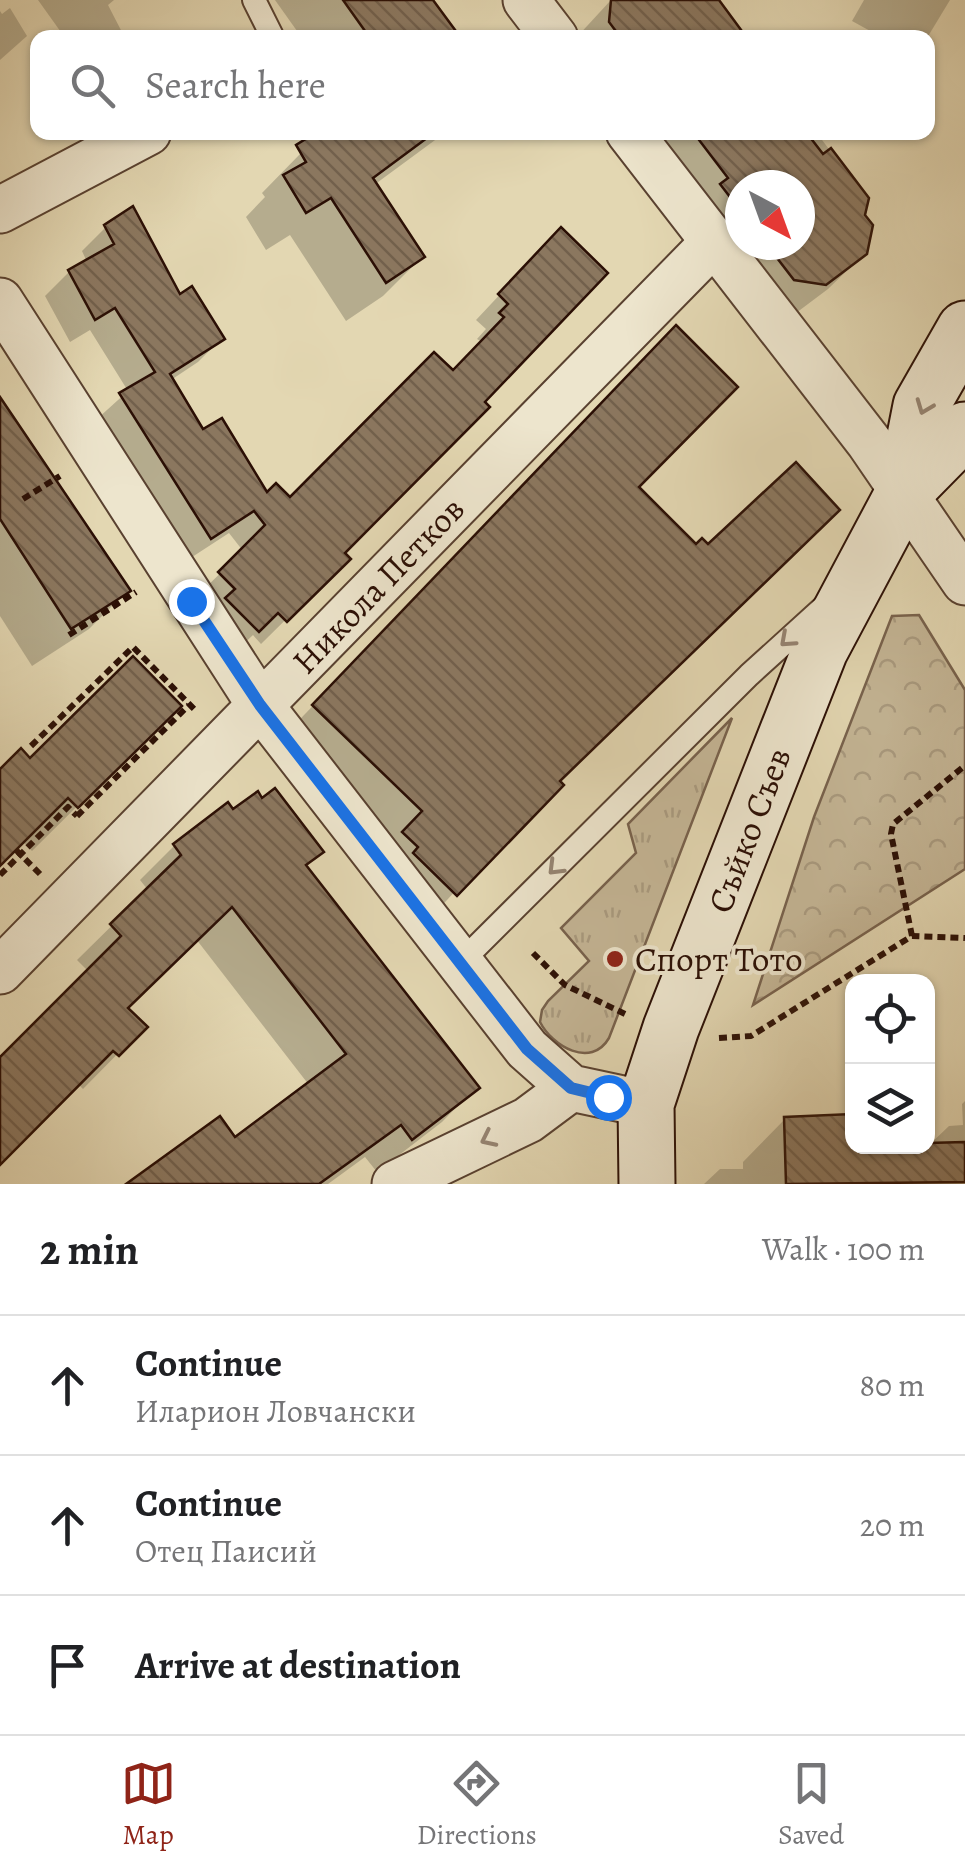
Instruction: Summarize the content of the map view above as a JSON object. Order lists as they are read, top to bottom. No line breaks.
{"streets":{"street":["Никола Петков","Съйко Съев"]},"places":["Спорт Тото"],"north":"bottom right","page":{"search":"Search here","heading":["2 min","Walk · 100 m"],"list":[["Continue","Иларион Ловчански","80 m"],["Continue","Отец Паисий","20 m"],"Arrive at destination"],"nav":["Map","Directions","Saved"]}}
